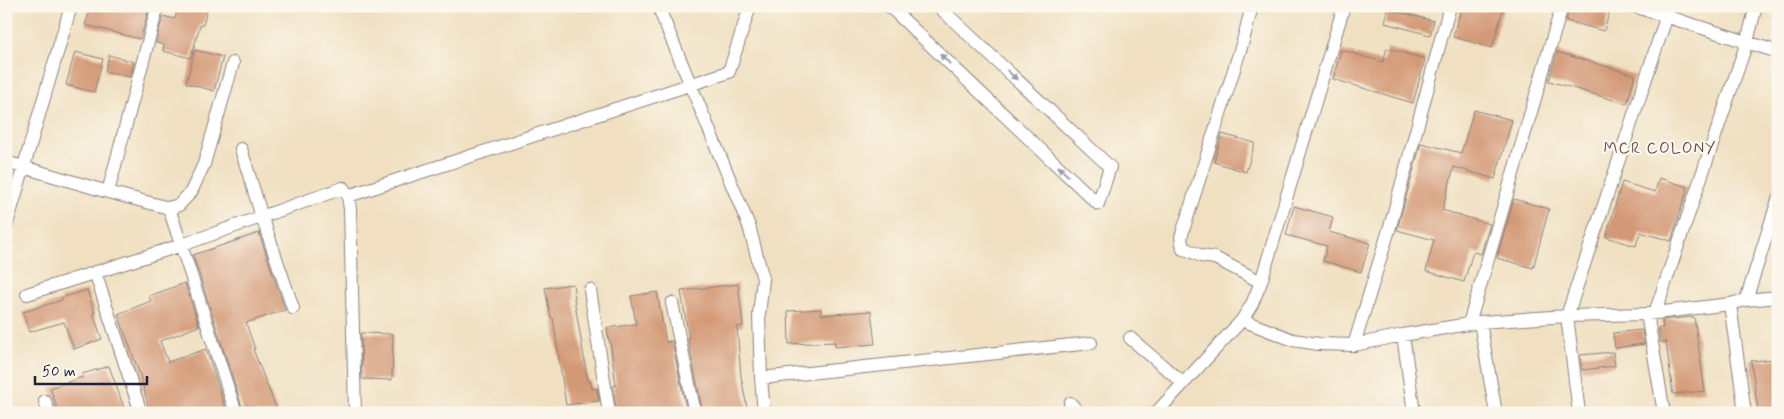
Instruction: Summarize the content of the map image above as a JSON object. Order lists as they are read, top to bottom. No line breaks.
{"districts":["MCR COLONY"],"scale_bar":"50 m"}
